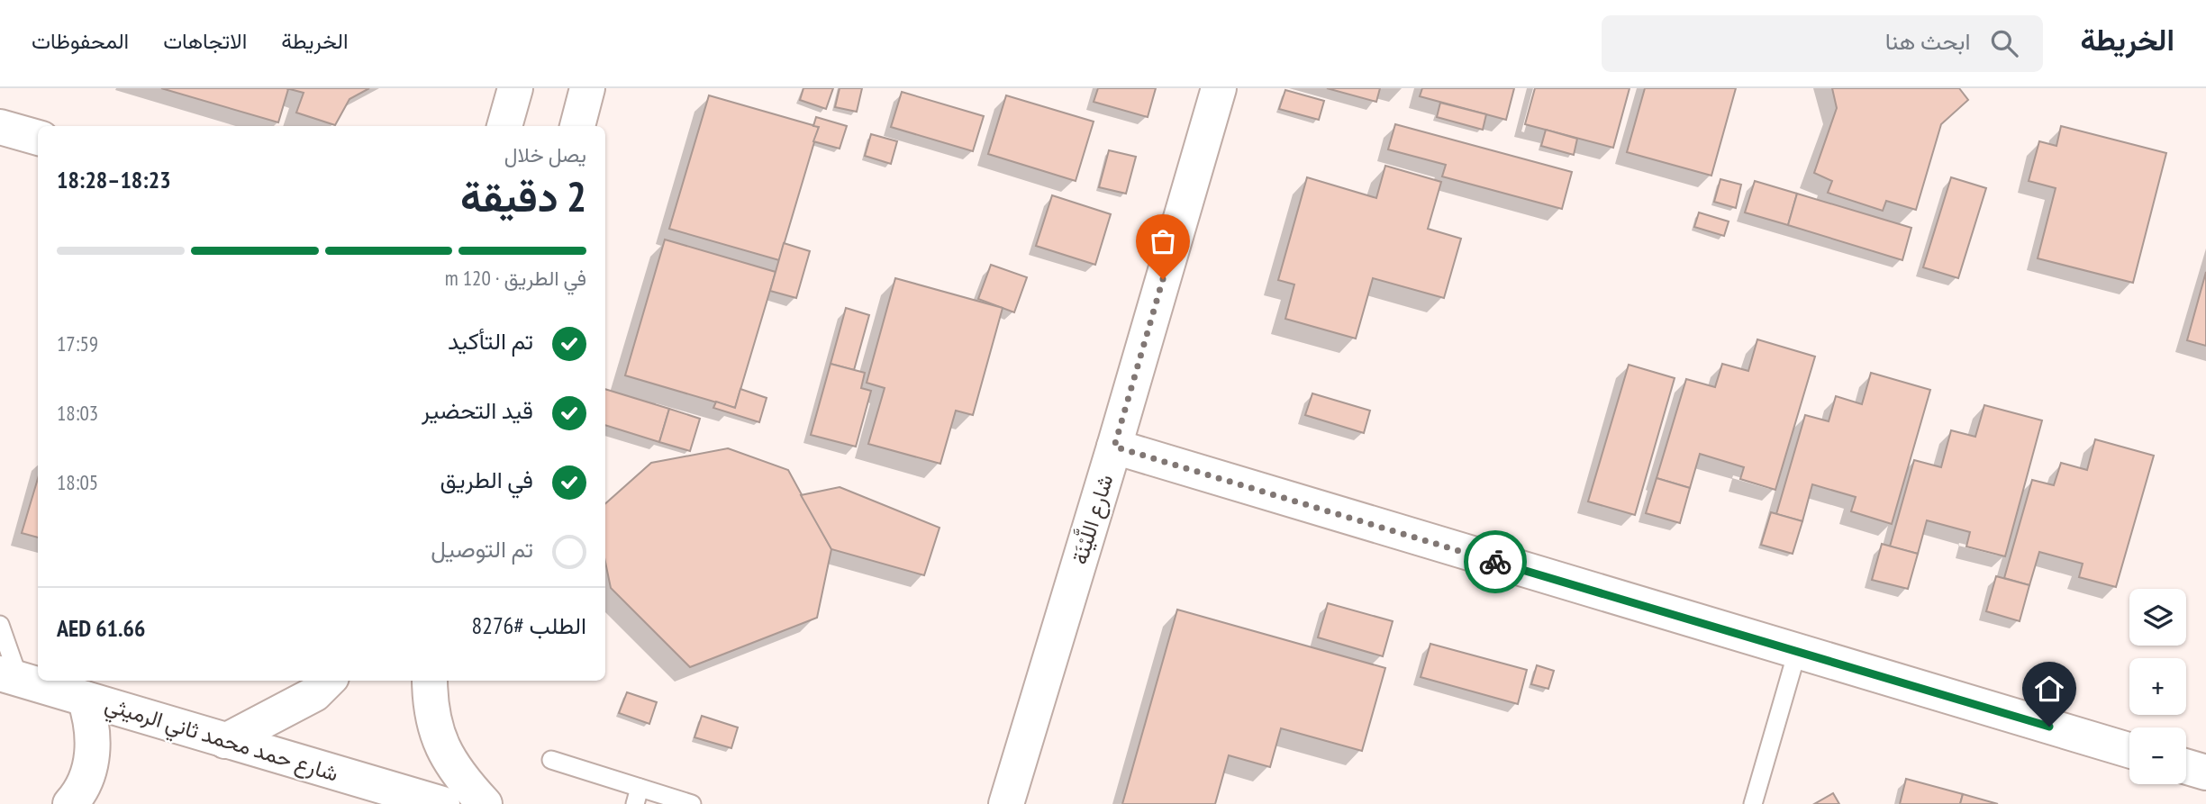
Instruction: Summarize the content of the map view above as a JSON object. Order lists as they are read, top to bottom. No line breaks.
{"streets":{"street":["شارع اللَّيْنَة","شارع حمد محمد ثاني الرميثي"]},"page":{"header":"الخريطة","search":"ابحث هنا","nav":["الخريطة","الاتجاهات","المحفوظات"],"heading":["2 دقيقة","يصل خلال","18:23–18:28"],"panel":["الطلب #8276","AED 61.66"],"bar":"في الطريق · 120 m","list":[["تم التأكيد","17:59"],["قيد التحضير","18:03"],["في الطريق","18:05"],"تم التوصيل"],"map_buttons":["+","−"]}}
